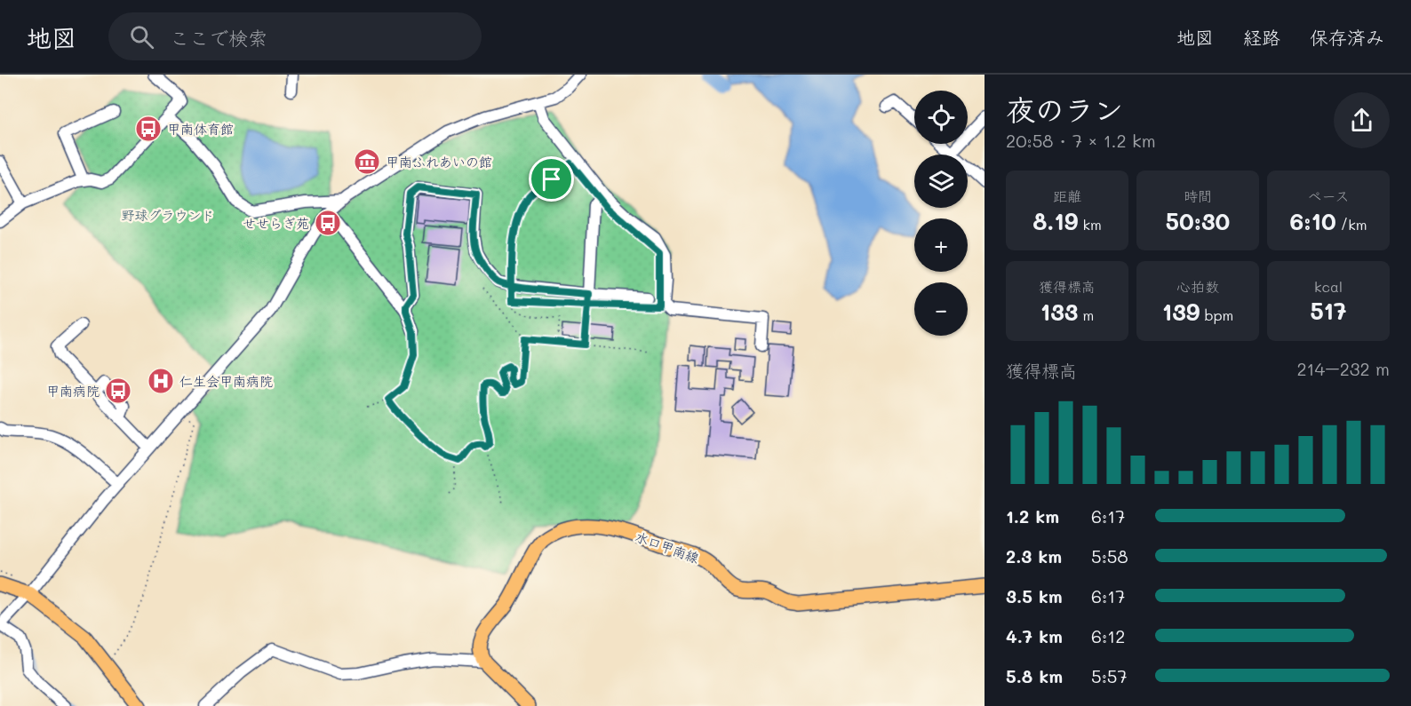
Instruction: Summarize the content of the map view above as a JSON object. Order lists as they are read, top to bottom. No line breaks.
{"streets":{"main road":["水口甲南線"]},"parks":["野球グラウンド"],"places":{"bus stop":["甲南体育館","せせらぎ苑","甲南病院"],"museum":["甲南ふれあいの館"],"hospital":["仁生会甲南病院"]},"page":{"header":"地図","search":"ここで検索","nav":["地図","経路","保存済み"],"heading":["夜のラン","20:58 · 7 × 1.2 km"],"map_buttons":["+","−"],"stats":[["距離","8.19 km"],["時間","50:30"],["ペース","6:10 /km"],["獲得標高","133 m"],["心拍数","139 bpm"],["kcal","517"]],"chart":["獲得標高","214–232 m"],"list":[{"name":"1.2 km","note":"6:17"},{"name":"2.3 km","note":"5:58"},{"name":"3.5 km","note":"6:17"},{"name":"4.7 km","note":"6:12"},{"name":"5.8 km","note":"5:57"}]}}
